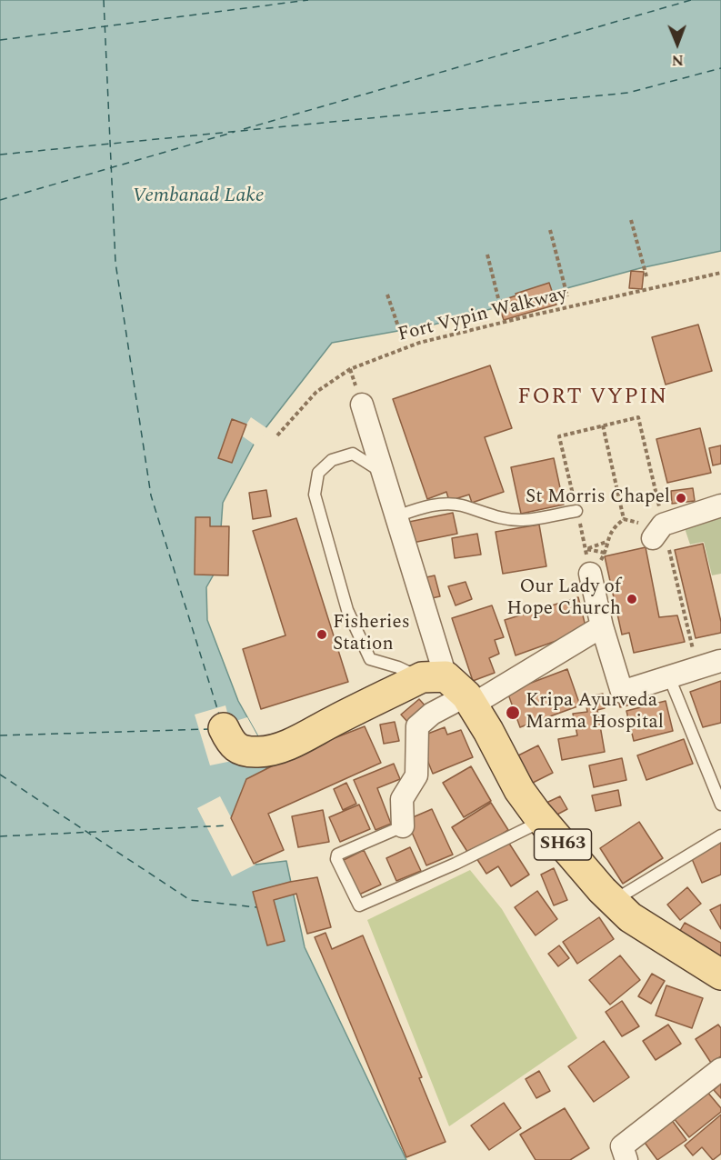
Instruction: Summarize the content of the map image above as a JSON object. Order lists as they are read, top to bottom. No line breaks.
{"streets":{"main road":["SH63"],"path":["Fort Vypin Walkway"]},"districts":["FORT VYPIN"],"water":["Vembanad Lake"],"places":["St Morris Chapel","Our Lady of Hope Church","Fisheries Station","Kripa Ayurveda Marma Hospital"],"north":"bottom"}
